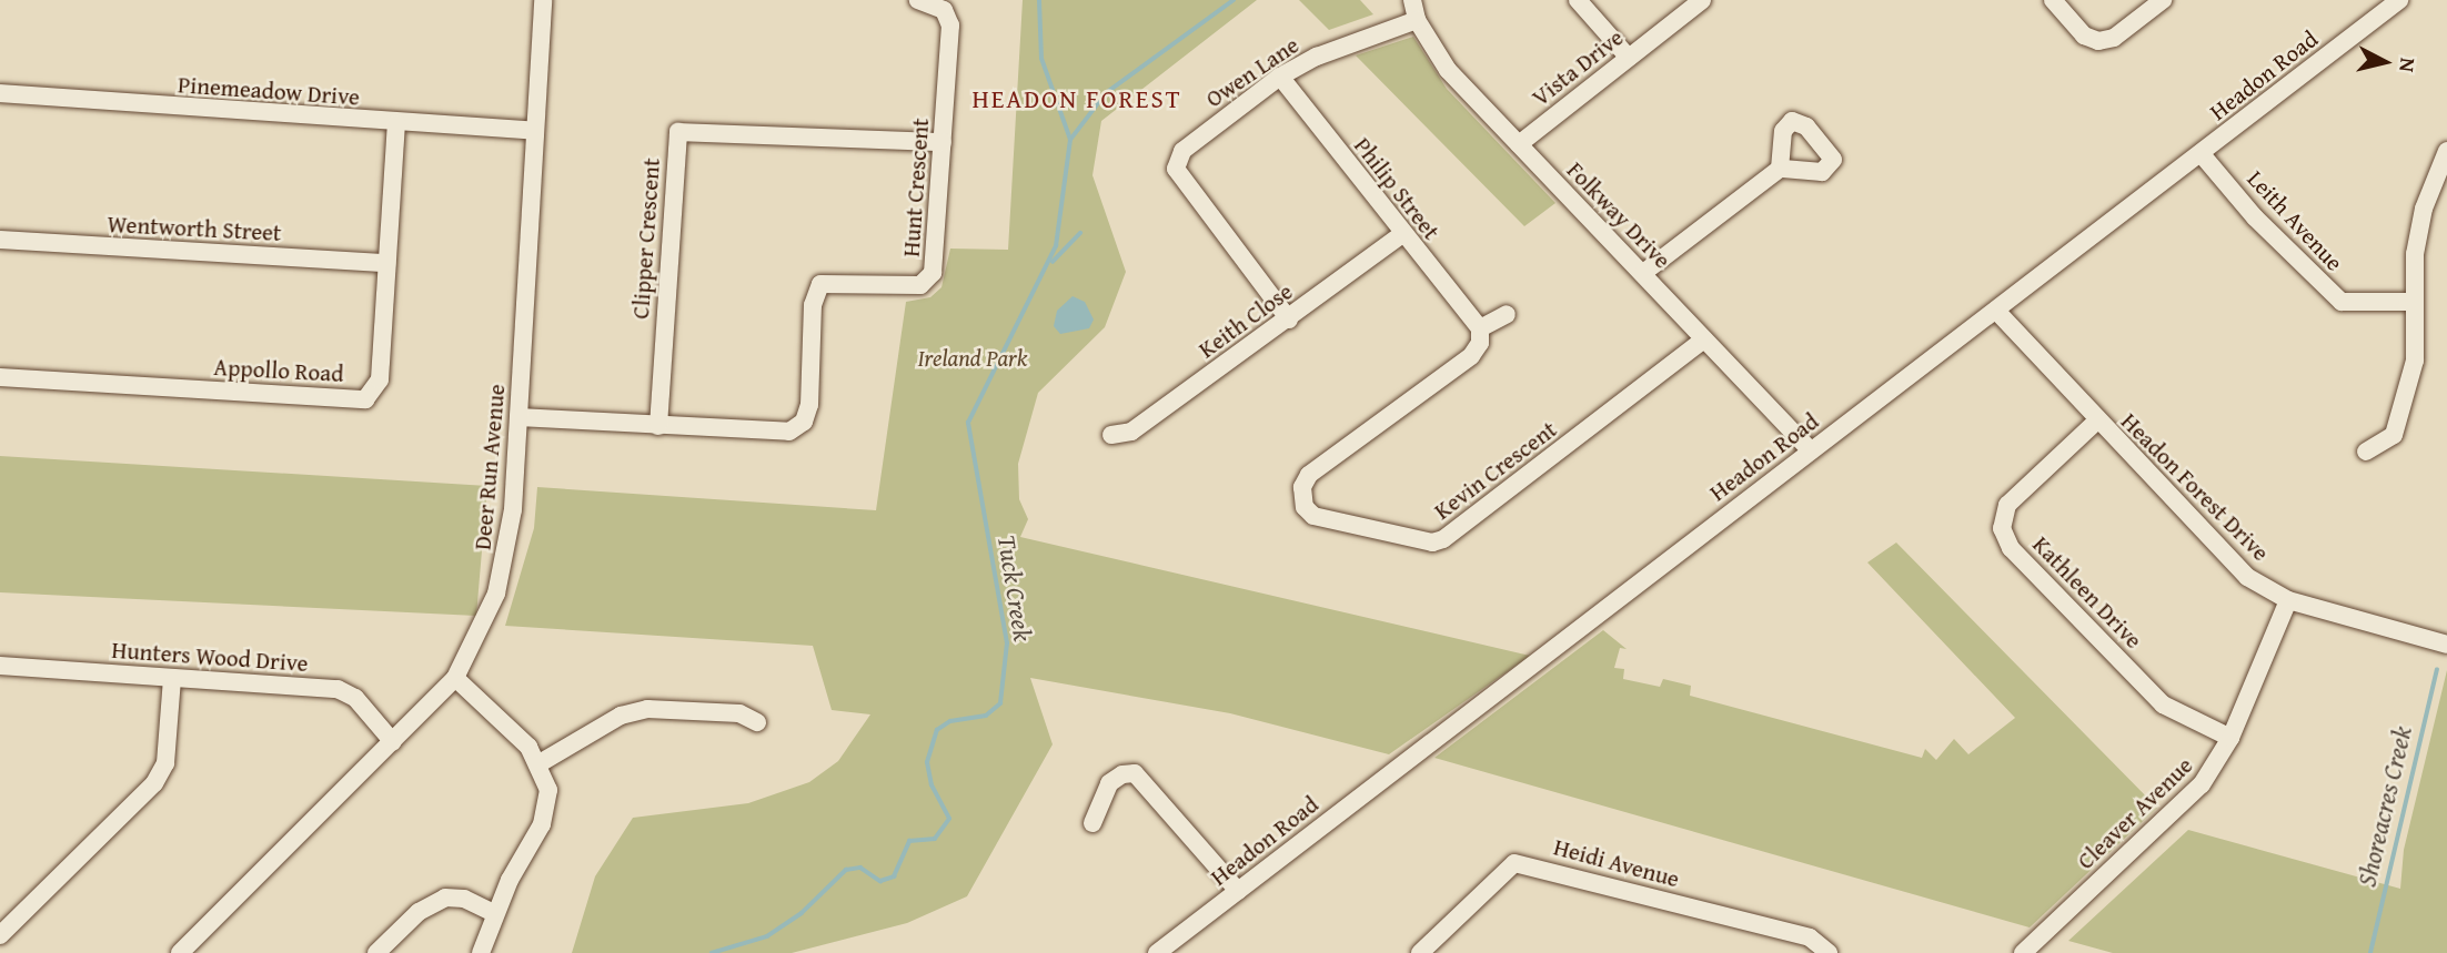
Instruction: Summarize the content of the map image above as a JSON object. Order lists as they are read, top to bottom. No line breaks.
{"streets":{"street":["Vista Drive","Owen Lane","Headon Road","Pinemeadow Drive","Hunt Crescent","Philip Street","Folkway Drive","Leith Avenue","Wentworth Street","Clipper Crescent","Keith Close","Appollo Road","Deer Run Avenue","Kevin Crescent","Headon Forest Drive","Kathleen Drive","Hunters Wood Drive","Cleaver Avenue","Heidi Avenue"]},"crossings":[["Vista Drive","Folkway Drive"],["Owen Lane","Philip Street"],["Owen Lane","Folkway Drive"],["Owen Lane","Keith Close"],["Headon Road","Folkway Drive"],["Headon Road","Leith Avenue"],["Headon Road","Headon Forest Drive"],["Pinemeadow Drive","Appollo Road"],["Pinemeadow Drive","Deer Run Avenue"],["Hunt Crescent","Clipper Crescent"],["Hunt Crescent","Deer Run Avenue"],["Philip Street","Keith Close"],["Philip Street","Kevin Crescent"],["Folkway Drive","Kevin Crescent"],["Wentworth Street","Appollo Road"],["Deer Run Avenue","Hunters Wood Drive"],["Headon Forest Drive","Kathleen Drive"],["Headon Forest Drive","Cleaver Avenue"],["Kathleen Drive","Cleaver Avenue"]],"districts":["HEADON FOREST"],"water":["Tuck Creek","Shoreacres Creek"],"parks":["Ireland Park"],"north":"right"}
